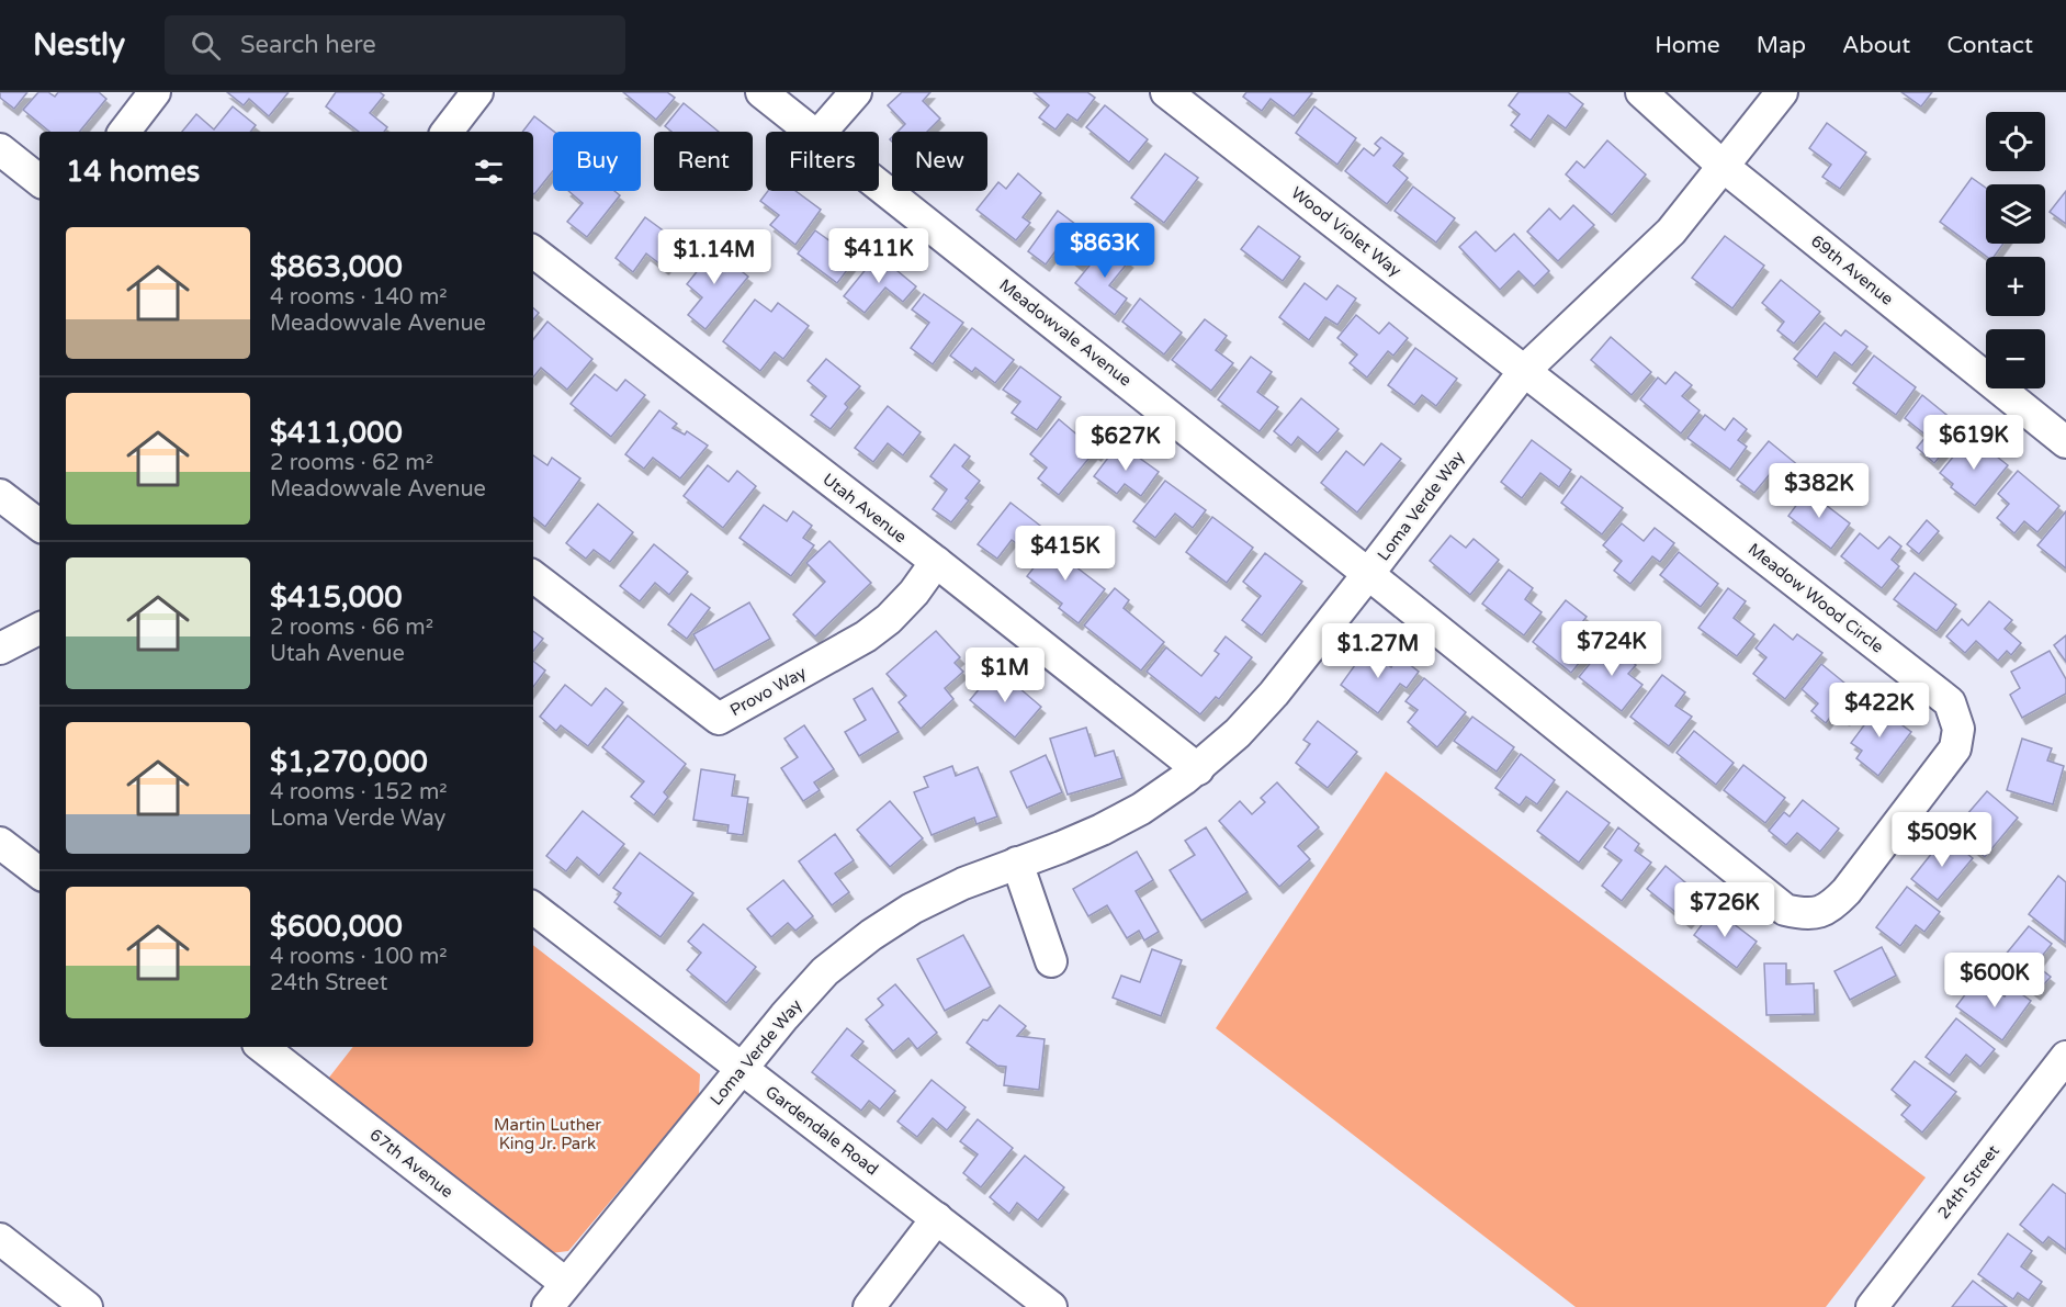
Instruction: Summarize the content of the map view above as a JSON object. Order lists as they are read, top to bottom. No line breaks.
{"streets":{"street":["Wood Violet Way","69th Avenue","Meadowvale Avenue","Loma Verde Way","Utah Avenue","Meadow Wood Circle","Provo Way","Gardendale Road","67th Avenue","24th Street"]},"crossings":[["Wood Violet Way","Loma Verde Way"],["Wood Violet Way","Meadow Wood Circle"],["69th Avenue","Loma Verde Way"],["Meadowvale Avenue","Loma Verde Way"],["Meadowvale Avenue","Meadow Wood Circle"],["Loma Verde Way","Utah Avenue"],["Loma Verde Way","Meadow Wood Circle"],["Loma Verde Way","Gardendale Road"],["Loma Verde Way","67th Avenue"],["Utah Avenue","Provo Way"]],"parks":["Martin Luther King Jr. Park"],"page":{"header":"Nestly","search":"Search here","nav":["Home","Map","About","Contact"],"map_buttons":["+","−"],"chip":["Buy","Rent","Filters","New"],"heading":"14 homes","list":[{"name":"$863,000","note":"4 rooms · 140 m² · Meadowvale Avenue"},{"name":"$411,000","note":"2 rooms · 62 m² · Meadowvale Avenue"},{"name":"$415,000","note":"2 rooms · 66 m² · Utah Avenue"},{"name":"$1,270,000","note":"4 rooms · 152 m² · Loma Verde Way"},{"name":"$600,000","note":"4 rooms · 100 m² · 24th Street"}],"price":["$863K","$411K","$1.14M","$619K","$627K","$382K","$415K","$724K","$1.27M","$1M","$422K","$509K","$726K","$600K"]}}
